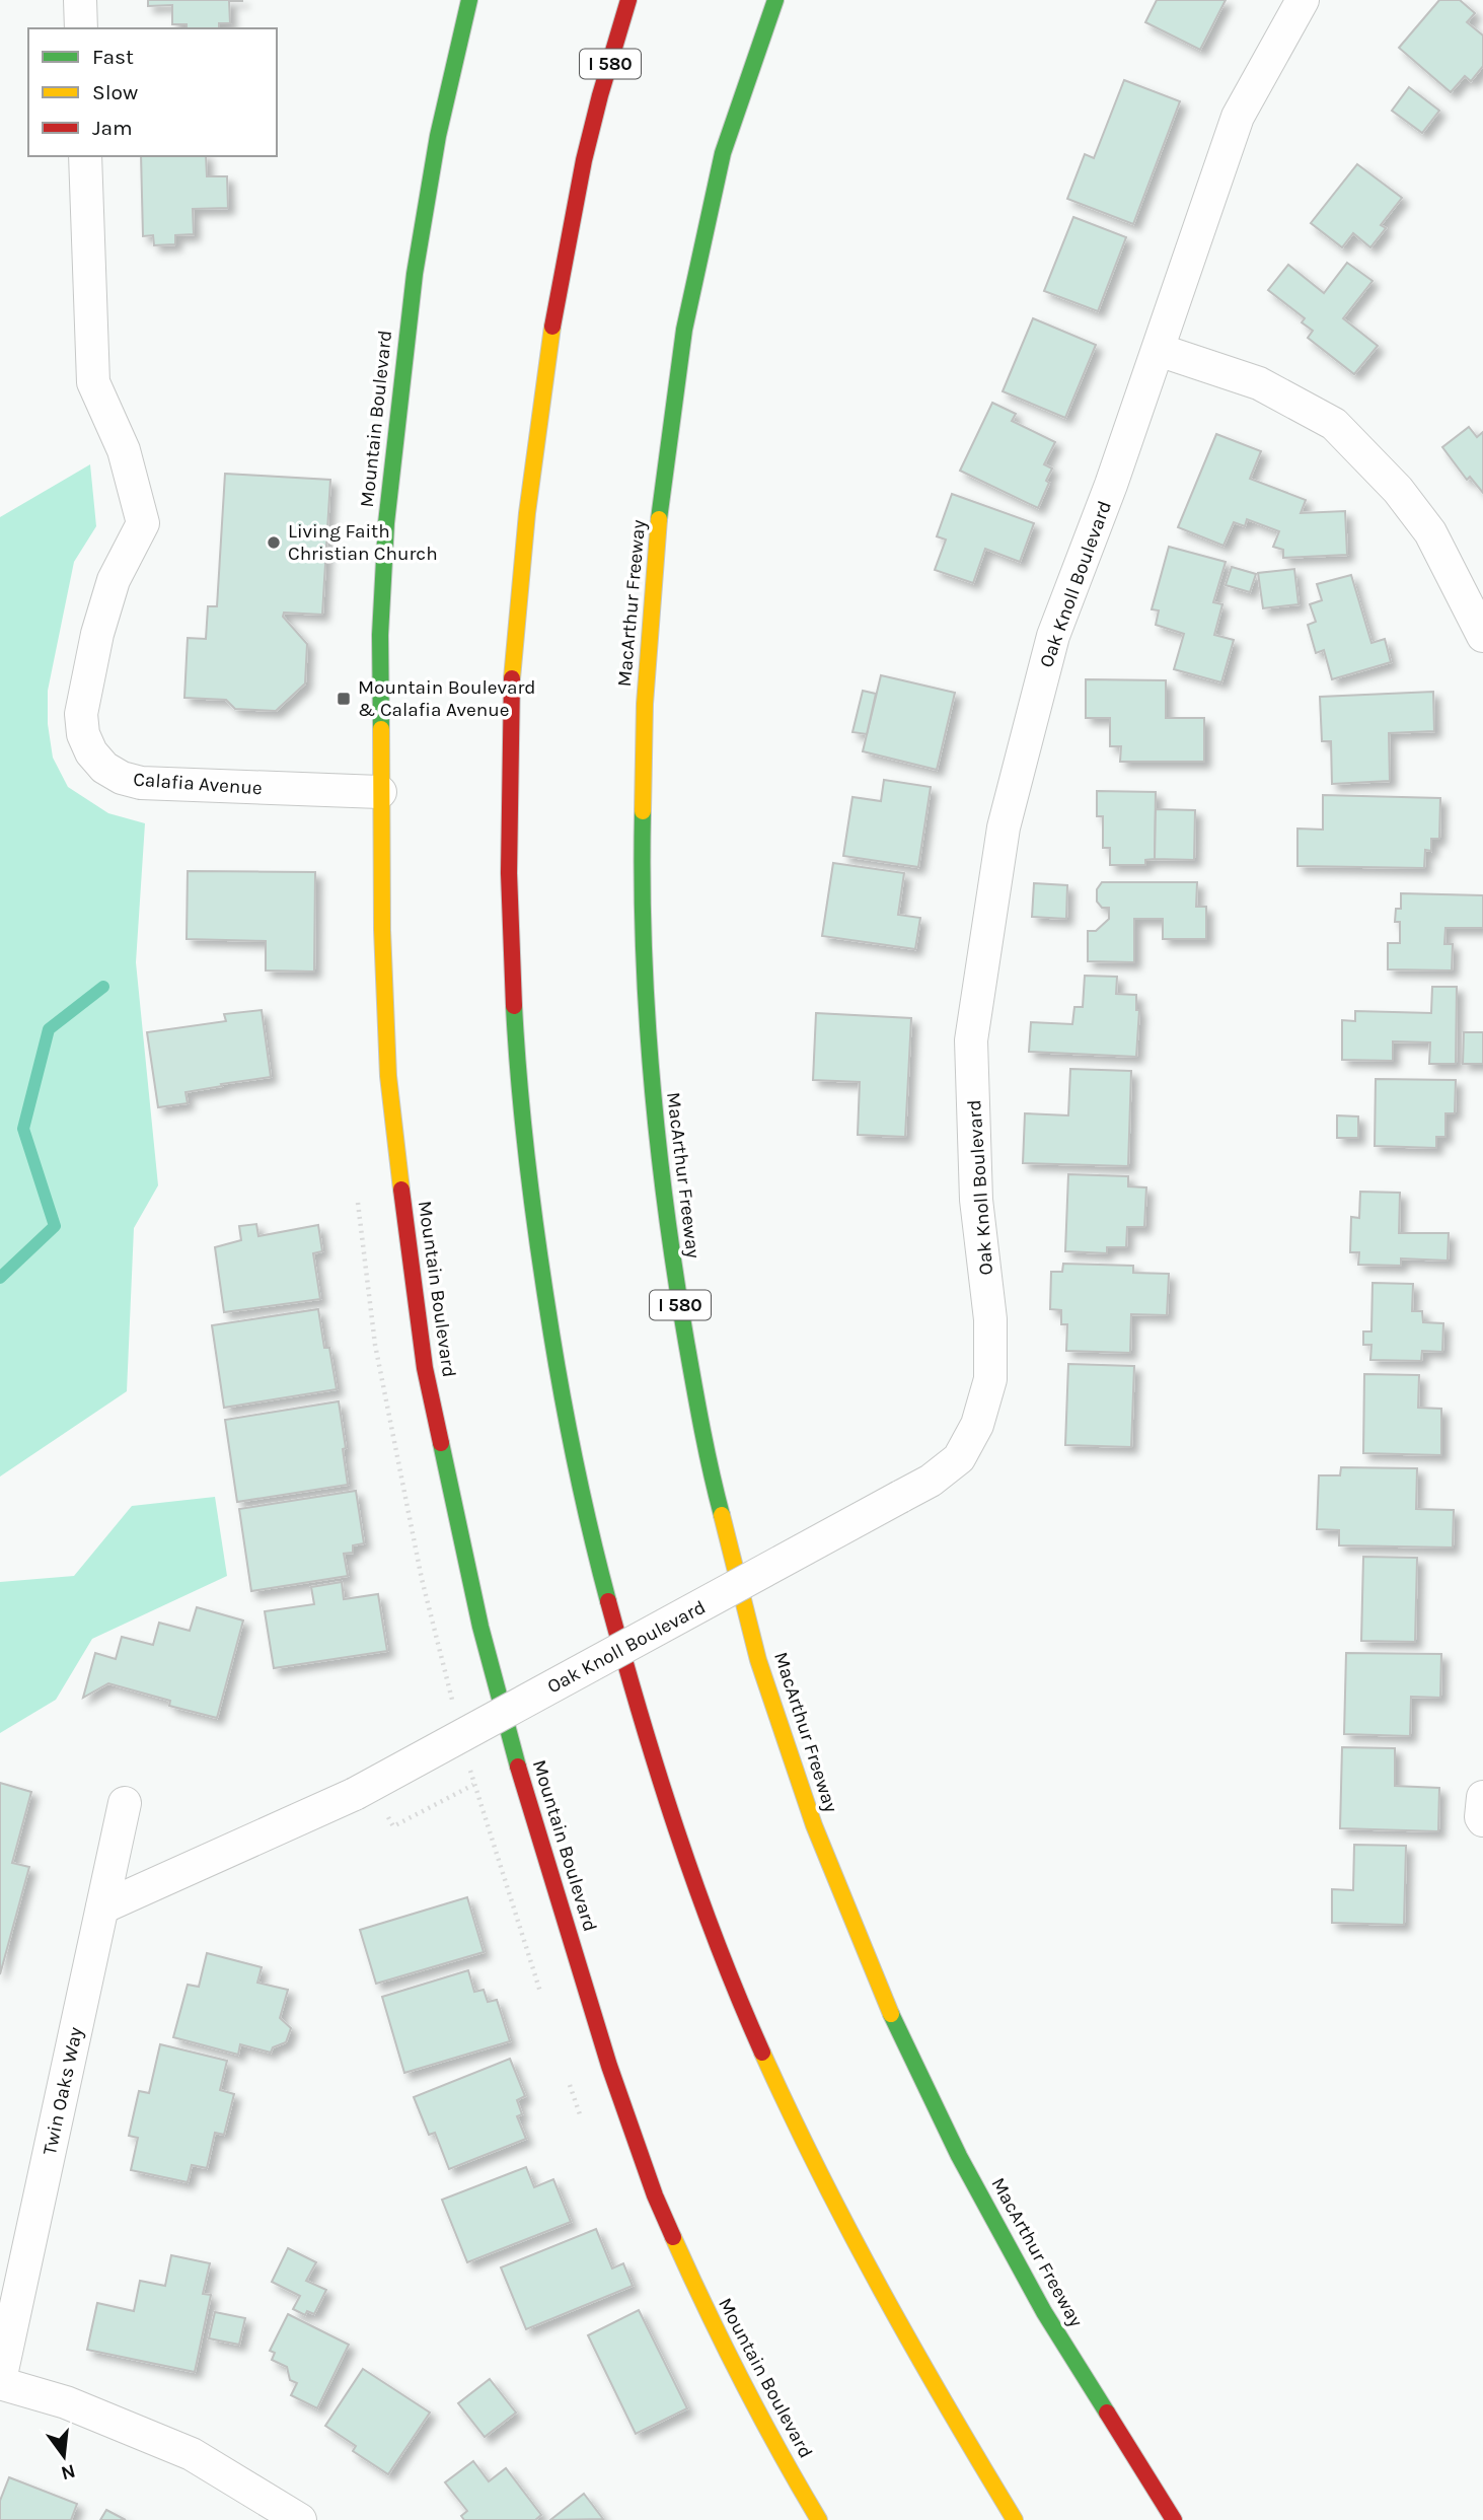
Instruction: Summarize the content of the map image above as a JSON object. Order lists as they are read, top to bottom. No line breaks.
{"streets":{"main road":["I 580","Mountain Boulevard","MacArthur Freeway"],"street":["Oak Knoll Boulevard","Calafia Avenue","Twin Oaks Way"]},"crossings":[["Mountain Boulevard","Calafia Avenue"],["Oak Knoll Boulevard","Twin Oaks Way"]],"places":{"other":["Living Faith Christian Church"],"transit":["Mountain Boulevard & Calafia Avenue"]},"legend":["Fast","Slow","Jam"],"north":"bottom"}
